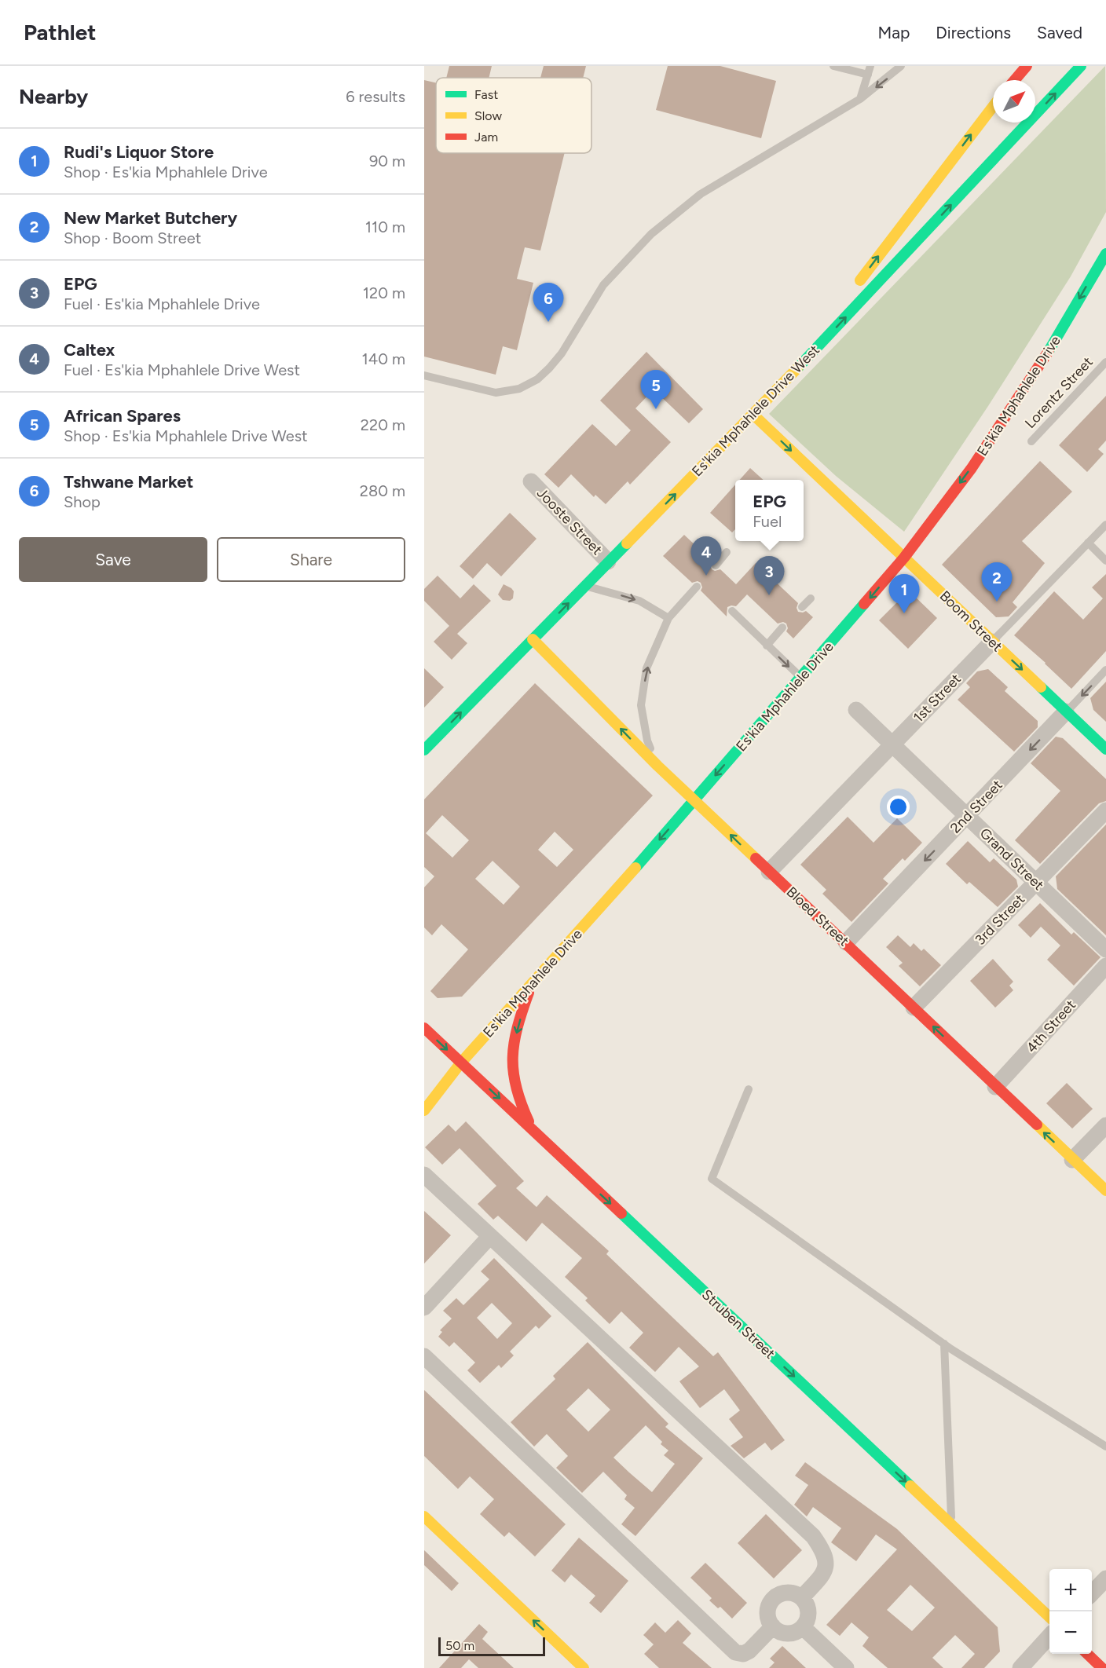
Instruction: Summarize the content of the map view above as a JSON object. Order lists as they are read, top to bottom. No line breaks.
{"streets":{"main road":["Es'kia Mphahlele Drive","Es'kia Mphahlele Drive West","Boom Street","Bloed Street","Struben Street"],"street":["Jooste Street","1st Street","2nd Street","Grand Street","3rd Street","4th Street"],"lane":["Lorentz Street"]},"crossings":[["Es'kia Mphahlele Drive","Boom Street"],["Es'kia Mphahlele Drive","Bloed Street"],["Es'kia Mphahlele Drive","Struben Street"],["Es'kia Mphahlele Drive West","Jooste Street"],["Es'kia Mphahlele Drive West","Boom Street"],["Es'kia Mphahlele Drive West","Bloed Street"],["Boom Street","1st Street"],["Boom Street","2nd Street"],["1st Street","Grand Street"],["1st Street","Bloed Street"],["2nd Street","Grand Street"],["2nd Street","Bloed Street"],["Grand Street","3rd Street"],["Bloed Street","3rd Street"],["Bloed Street","4th Street"]],"one_way":["Es'kia Mphahlele Drive","Boom Street","2nd Street","Bloed Street","Struben Street"],"legend":["Fast","Slow","Jam"],"scale_bar":"50 m","north":"top right","page":{"header":"Pathlet","nav":["Map","Directions","Saved"],"heading":["Nearby","6 results"],"list":[{"mark":"1","name":"Rudi's Liquor Store","note":"Shop · Es'kia Mphahlele Drive","value":"90 m"},{"mark":"2","name":"New Market Butchery","note":"Shop · Boom Street","value":"110 m"},{"mark":"3","name":"EPG","note":"Fuel · Es'kia Mphahlele Drive","value":"120 m"},{"mark":"4","name":"Caltex","note":"Fuel · Es'kia Mphahlele Drive West","value":"140 m"},{"mark":"5","name":"African Spares","note":"Shop · Es'kia Mphahlele Drive West","value":"220 m"},{"mark":"6","name":"Tshwane Market","note":"Shop","value":"280 m"}],"pins":["6","5","4","3","2","1"],"popup":["EPG","Fuel"],"buttons":["Save","Share"],"map_buttons":["+","−"],"scale":"50 m"}}
